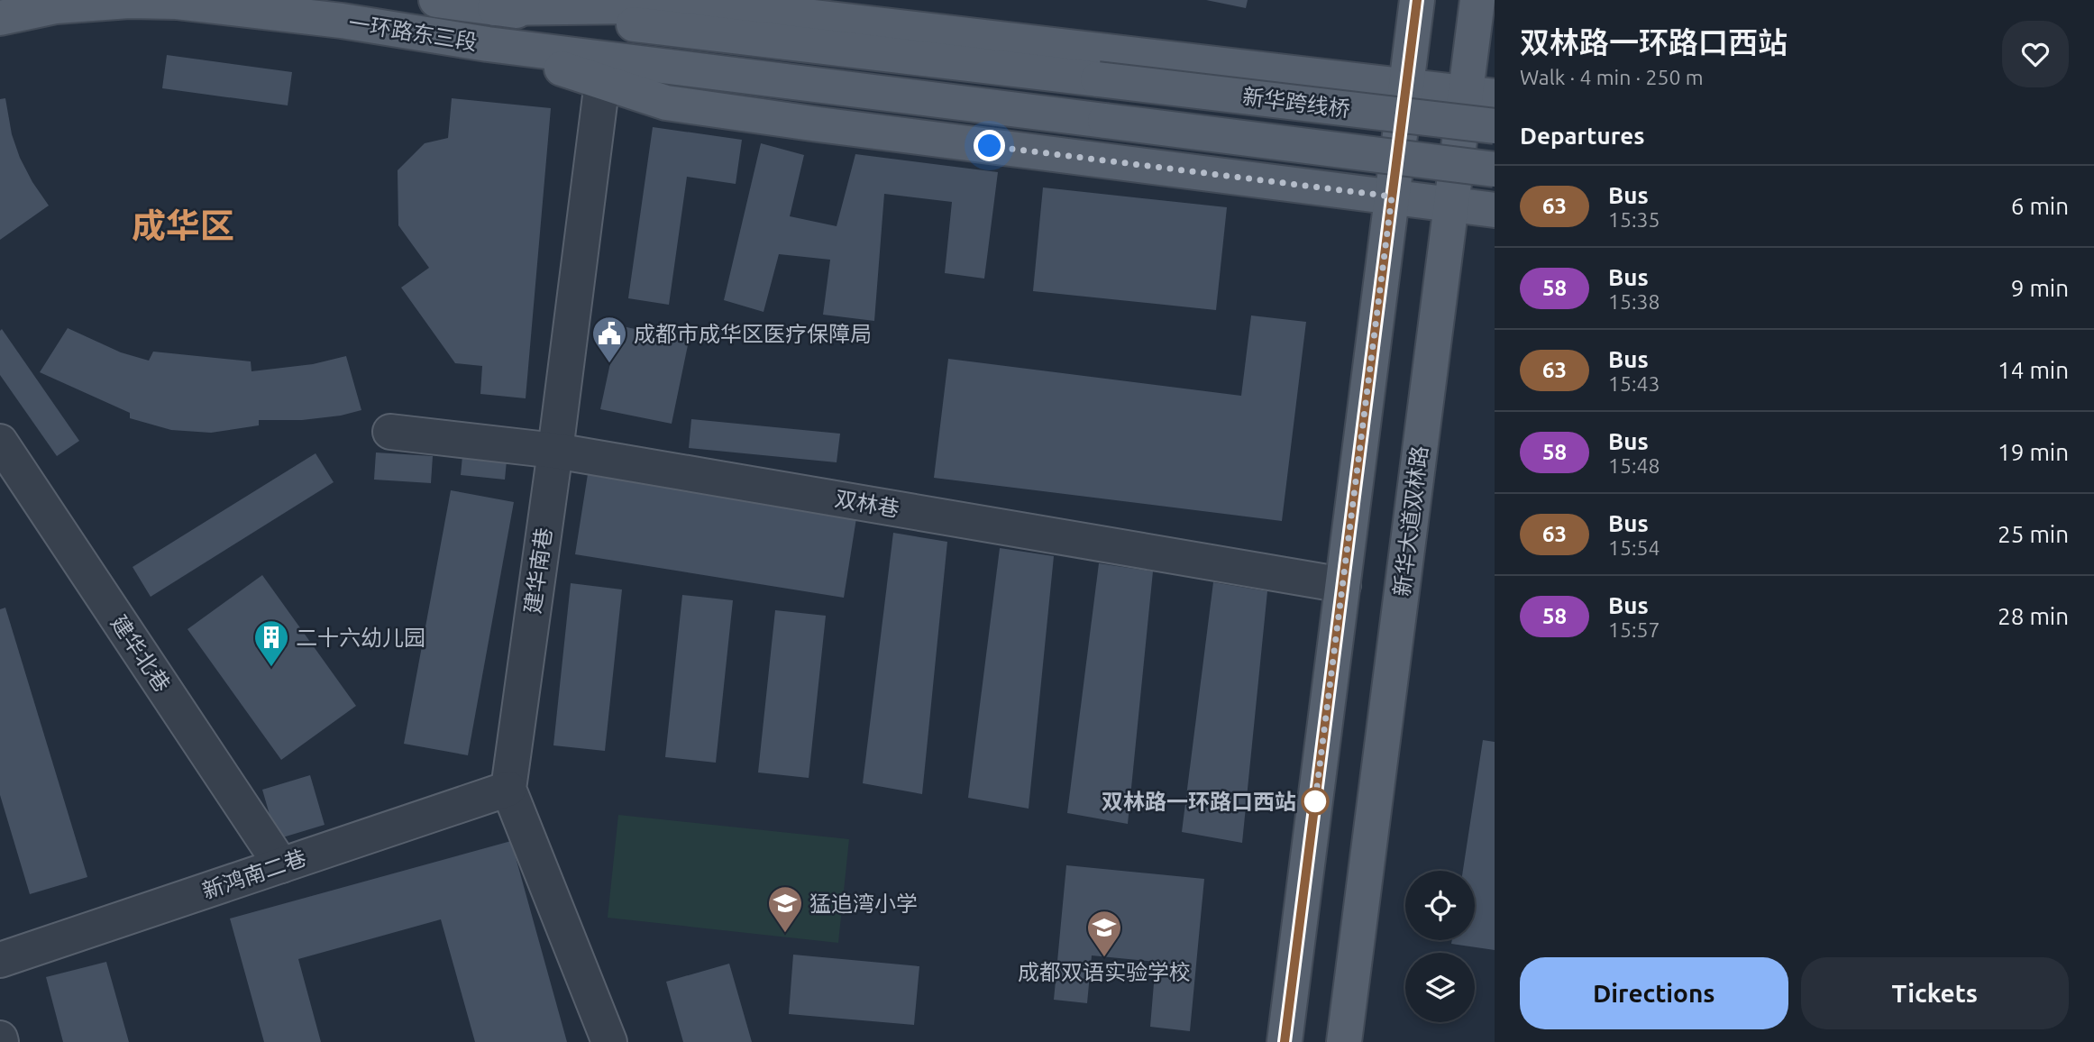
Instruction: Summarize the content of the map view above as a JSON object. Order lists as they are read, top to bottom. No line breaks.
{"streets":{"main road":["一环路东三段","新华跨线桥","新华大道双林路"],"street":["双林巷","建华南巷","建华北巷","新鸿南二巷"]},"crossings":[["一环路东三段","新华跨线桥"],["双林巷","建华南巷"],["建华南巷","新鸿南二巷"],["建华北巷","新鸿南二巷"]],"districts":["成华区"],"places":{"public building":["成都市成华区医疗保障局"],"building":["二十六幼儿园"],"other":["双林路一环路口西站"],"school or university":["猛追湾小学","成都双语实验学校"]},"lines":["bus line 63"],"page":{"heading":[["双林路一环路口西站","Walk · 4 min · 250 m"],"Departures"],"list":[{"mark":"63","name":"Bus","note":"15:35","value":"6 min"},{"mark":"58","name":"Bus","note":"15:38","value":"9 min"},{"mark":"63","name":"Bus","note":"15:43","value":"14 min"},{"mark":"58","name":"Bus","note":"15:48","value":"19 min"},{"mark":"63","name":"Bus","note":"15:54","value":"25 min"},{"mark":"58","name":"Bus","note":"15:57","value":"28 min"}],"buttons":["Directions","Tickets"]}}
